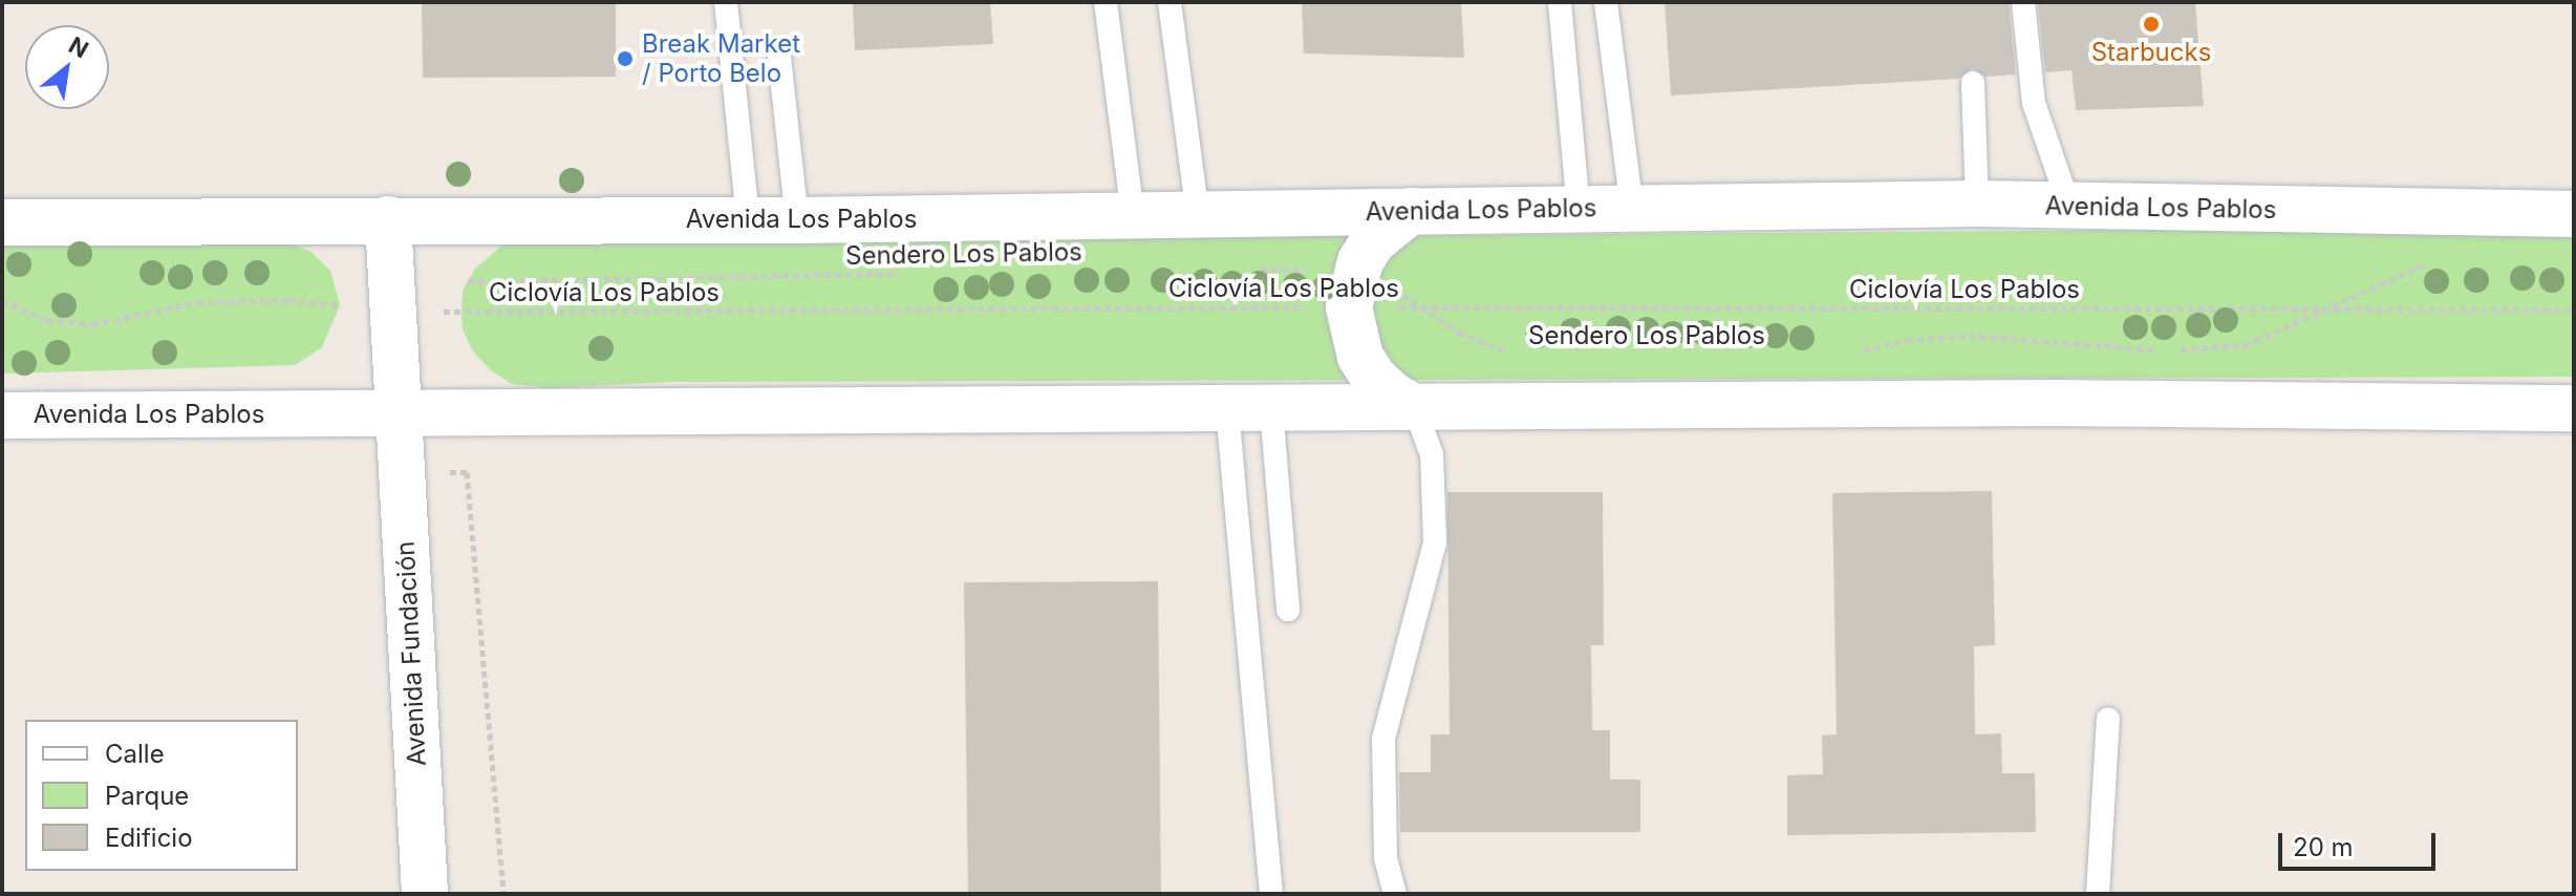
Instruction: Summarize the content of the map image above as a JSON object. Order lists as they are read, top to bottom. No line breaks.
{"streets":{"main road":["Avenida Los Pablos","Avenida Fundación"],"path":["Sendero Los Pablos","Ciclovía Los Pablos"]},"crossings":[["Avenida Los Pablos","Avenida Fundación"],["Sendero Los Pablos","Ciclovía Los Pablos"]],"places":["Starbucks","Break Market / Porto Belo"],"legend":["Calle","Parque","Edificio"],"scale_bar":"20 m","north":"top right"}
